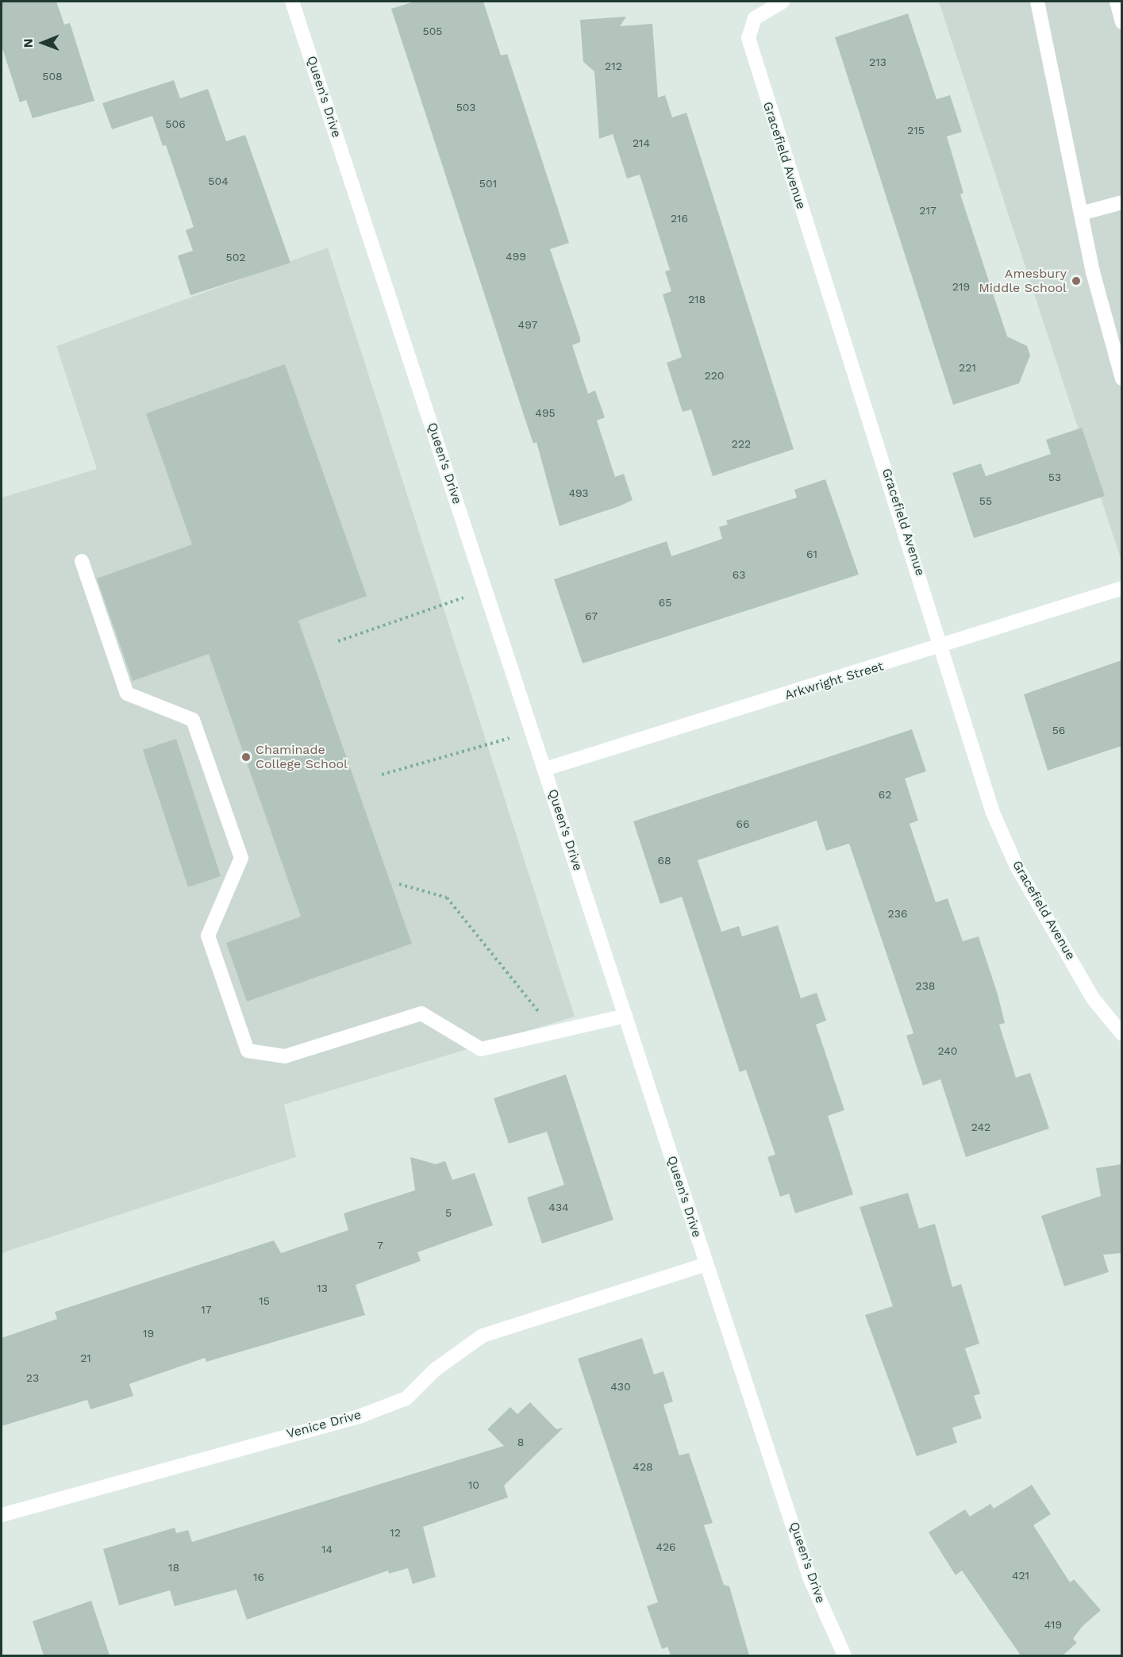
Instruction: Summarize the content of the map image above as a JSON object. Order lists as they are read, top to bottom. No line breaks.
{"streets":{"street":["Queen's Drive","Gracefield Avenue","Arkwright Street","Venice Drive"]},"crossings":[["Queen's Drive","Arkwright Street"],["Queen's Drive","Venice Drive"],["Gracefield Avenue","Arkwright Street"]],"places":["Amesbury Middle School","Chaminade College School"],"house_numbers":["505","213","212","508","503","506","215","214","504","501","217","216","499","502","219","218","497","221","220","495","222","53","493","55","61","63","65","67","56","62","66","68","236","238","240","242","434","5","7","13","15","17","19","21","23","430","8","428","10","12","426","14","18","421","16","419"],"north":"left"}
